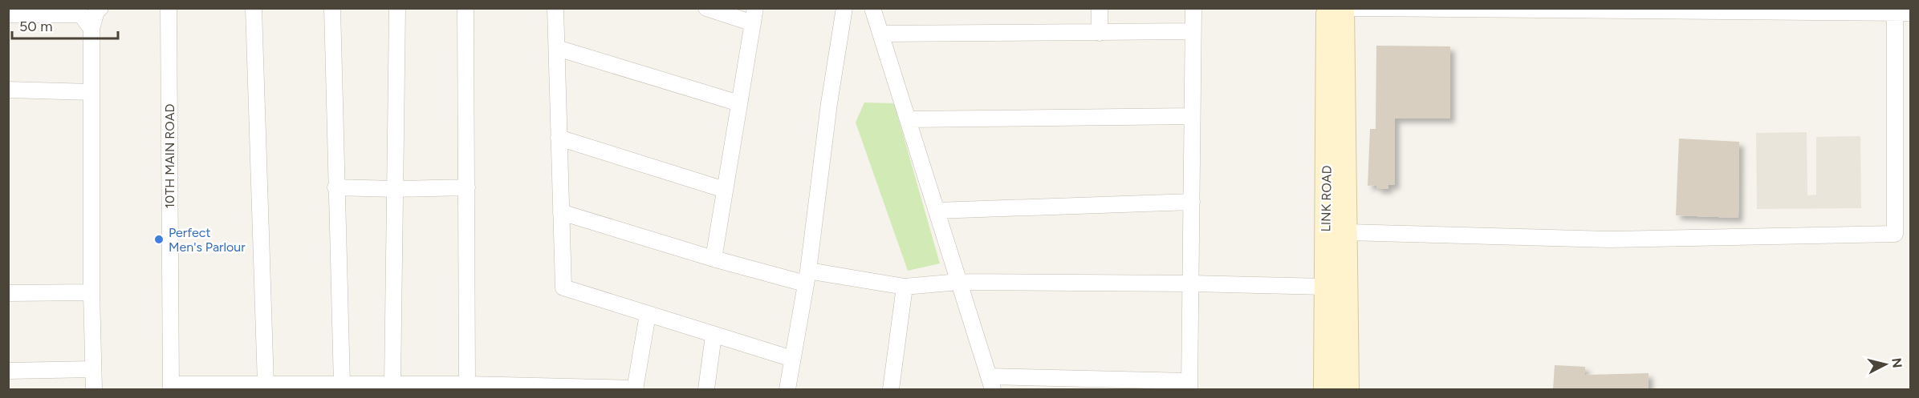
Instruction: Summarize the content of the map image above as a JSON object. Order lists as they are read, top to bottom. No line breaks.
{"streets":{"main road":["LINK ROAD"],"street":["10TH MAIN ROAD"]},"places":["Perfect Men's Parlour"],"scale_bar":"50 m","north":"right"}
